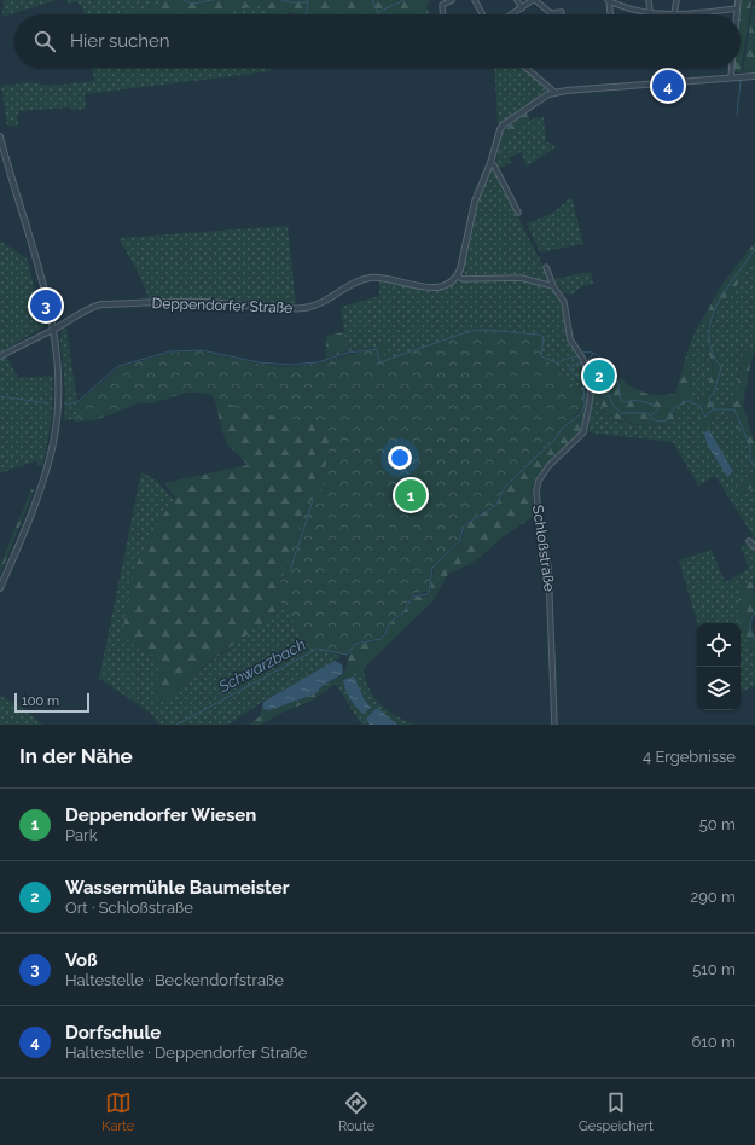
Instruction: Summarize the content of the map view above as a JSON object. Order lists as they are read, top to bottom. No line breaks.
{"streets":{"street":["Deppendorfer Straße","Schloßstraße"]},"water":["Schwarzbach"],"scale_bar":"100 m","page":{"search":"Hier suchen","pins":["4","3","2","1"],"scale":"100 m","heading":["In der Nähe","4 Ergebnisse"],"list":[{"mark":"1","name":"Deppendorfer Wiesen","note":"Park","value":"50 m"},{"mark":"2","name":"Wassermühle Baumeister","note":"Ort · Schloßstraße","value":"290 m"},{"mark":"3","name":"Voß","note":"Haltestelle · Beckendorfstraße","value":"510 m"},{"mark":"4","name":"Dorfschule","note":"Haltestelle · Deppendorfer Straße","value":"610 m"}],"nav":["Karte","Route","Gespeichert"]}}
